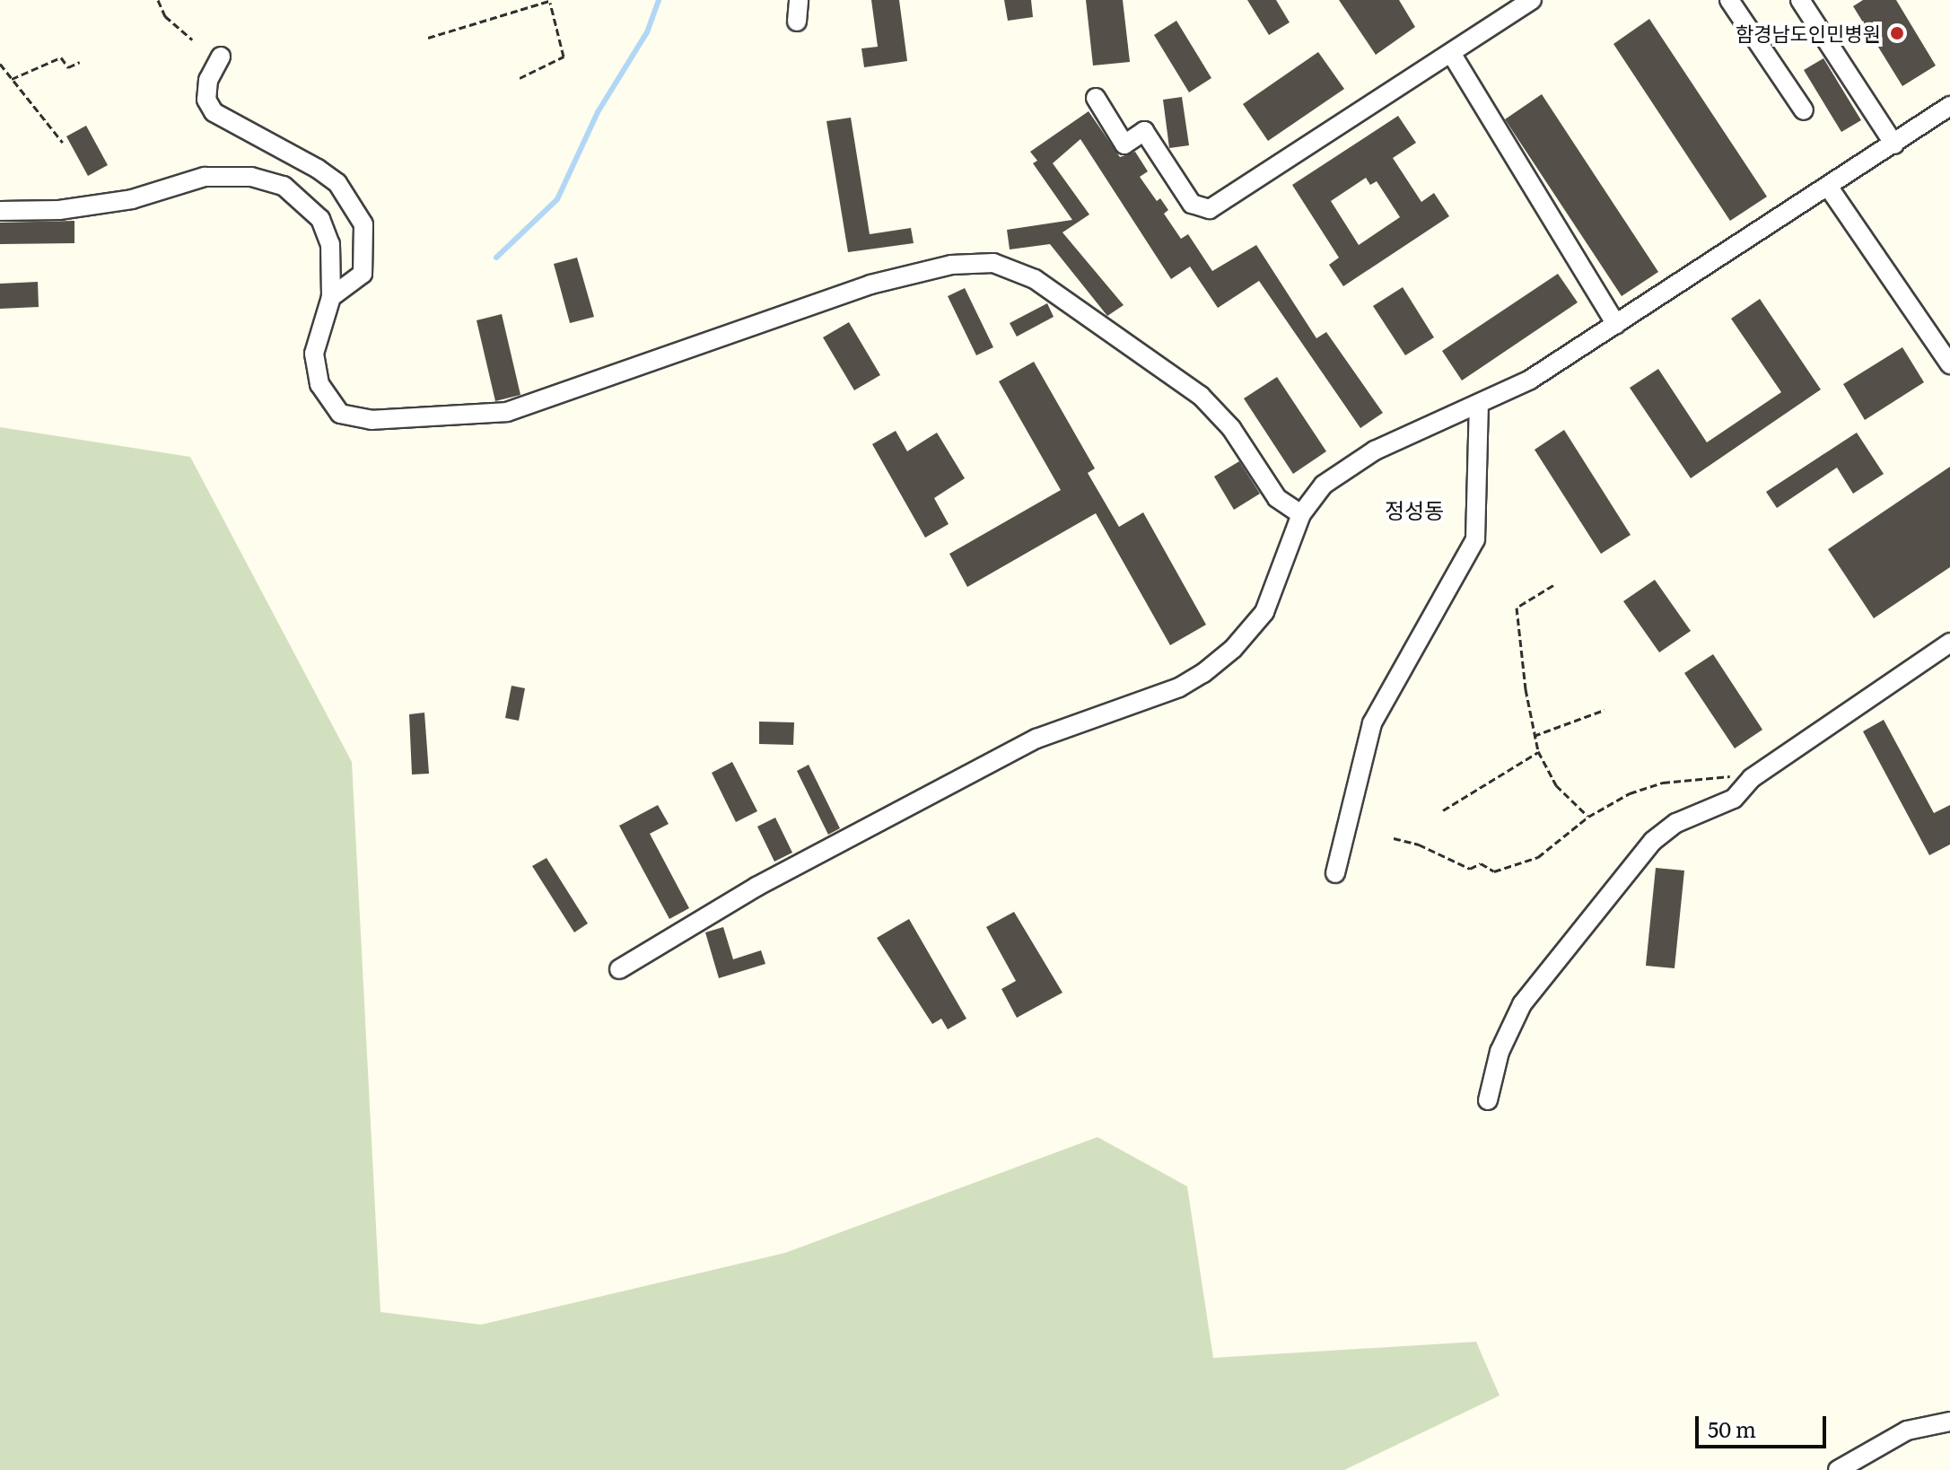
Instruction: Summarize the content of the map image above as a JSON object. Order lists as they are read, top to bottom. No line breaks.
{"districts":["정성동"],"places":["함경남도인민병원"],"scale_bar":"50 m"}
